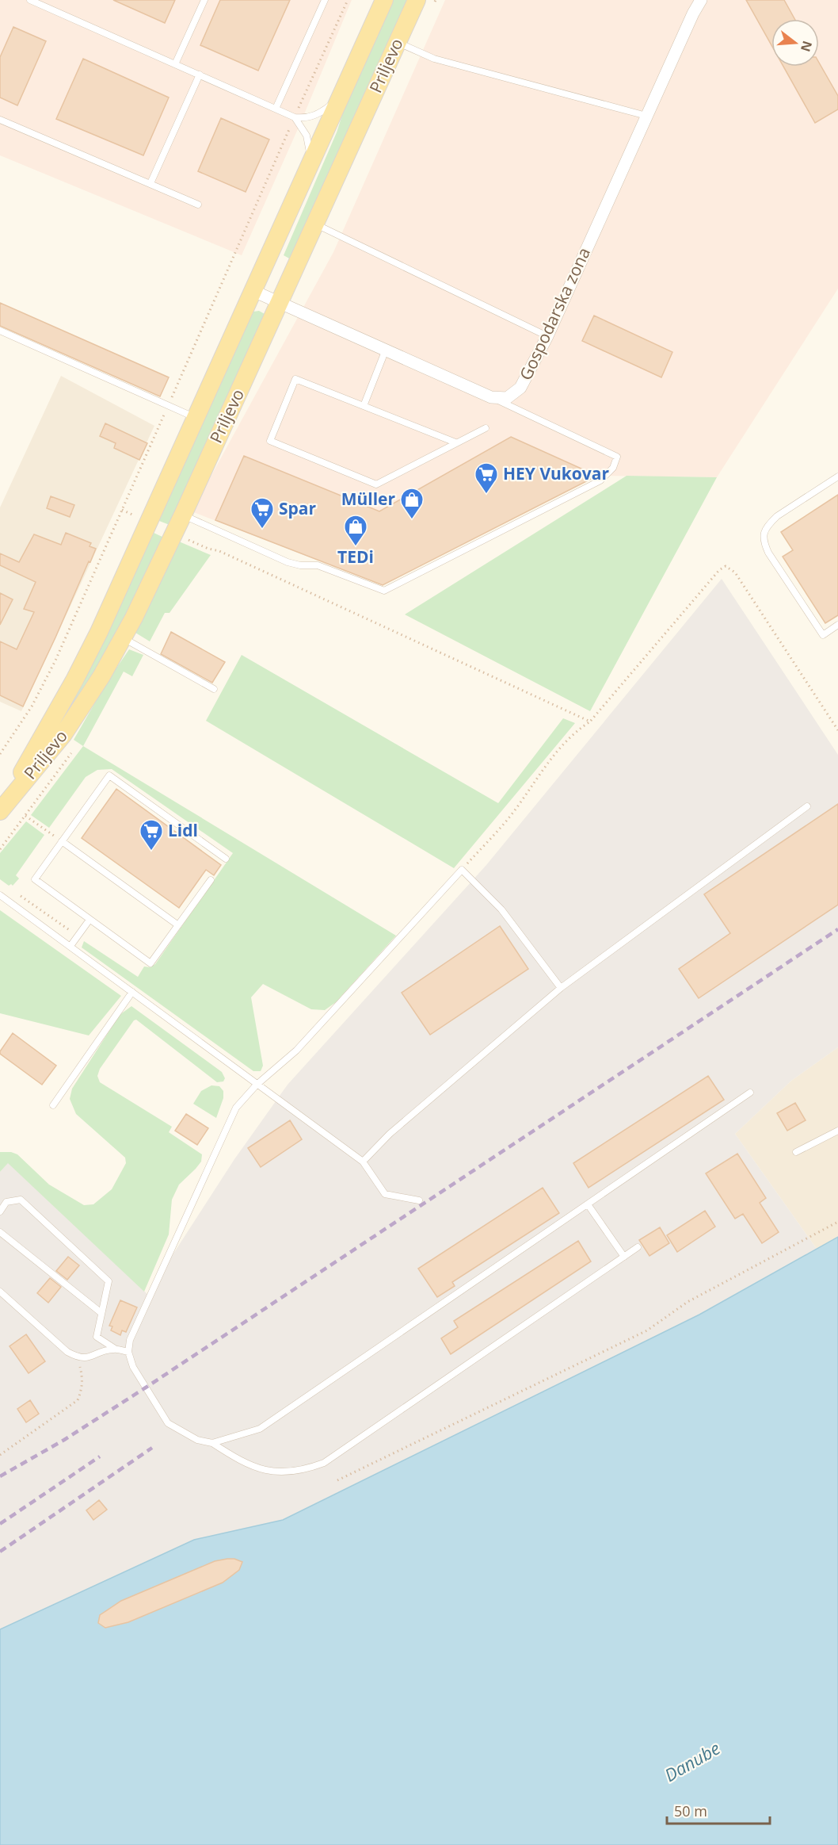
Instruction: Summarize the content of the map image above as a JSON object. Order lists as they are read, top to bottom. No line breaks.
{"streets":{"main road":["Priljevo"],"street":["Gospodarska zona"]},"water":["Danube"],"places":{"supermarket":["HEY Vukovar","Spar","Lidl"],"shop":["Müller","TEDi"]},"scale_bar":"50 m","north":"right"}
